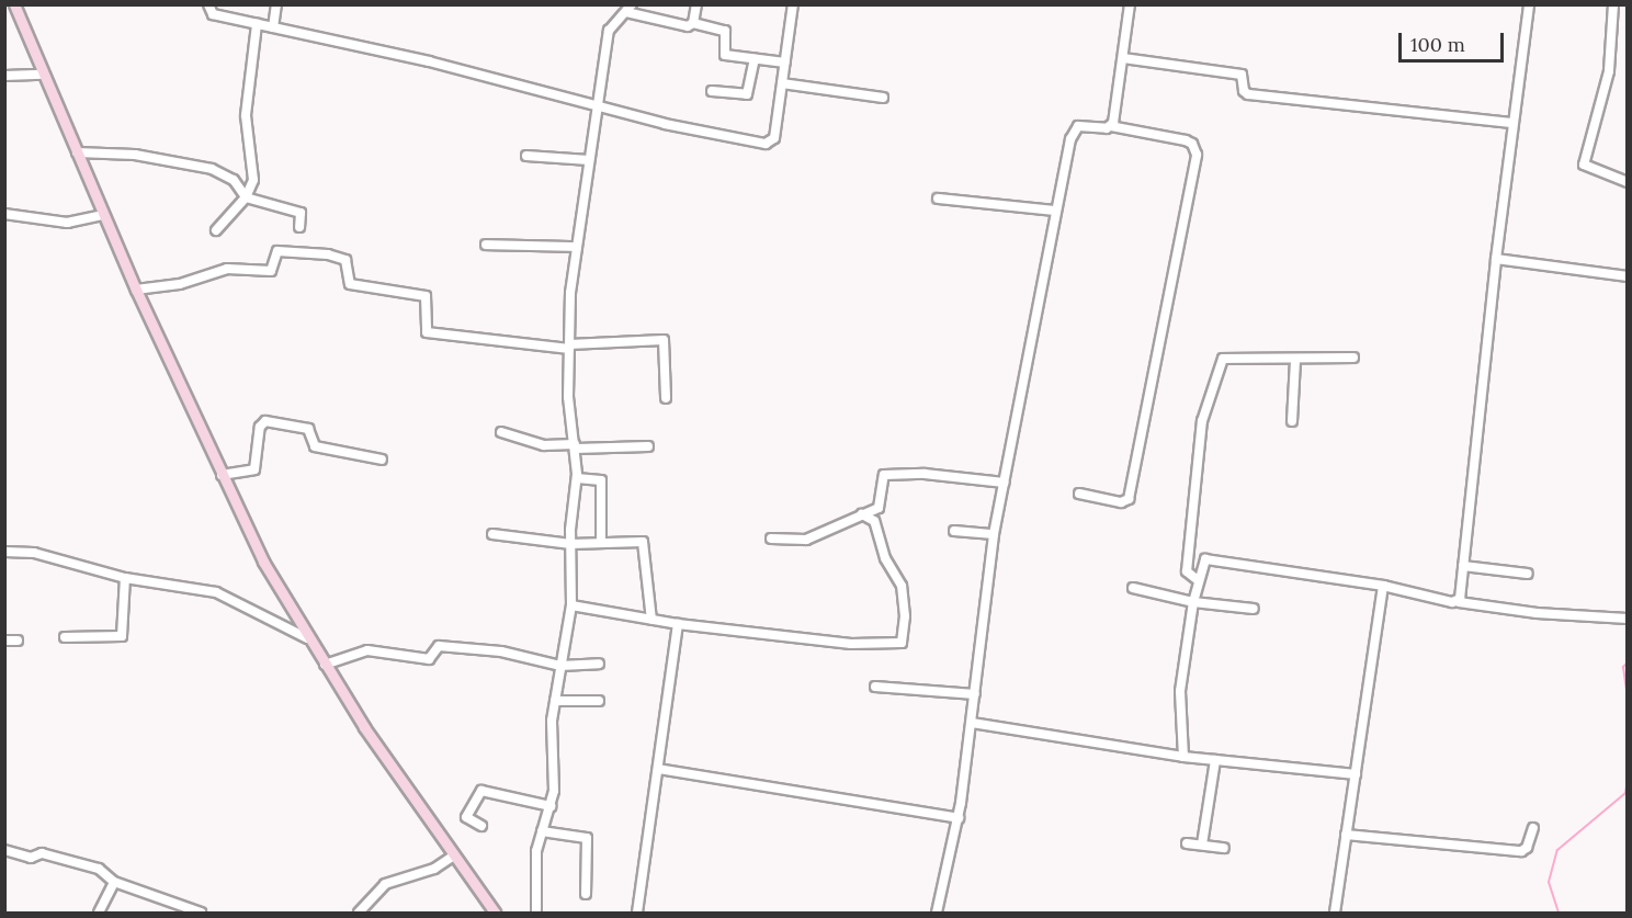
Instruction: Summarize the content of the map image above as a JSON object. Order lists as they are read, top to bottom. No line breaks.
{"scale_bar":"100 m"}
